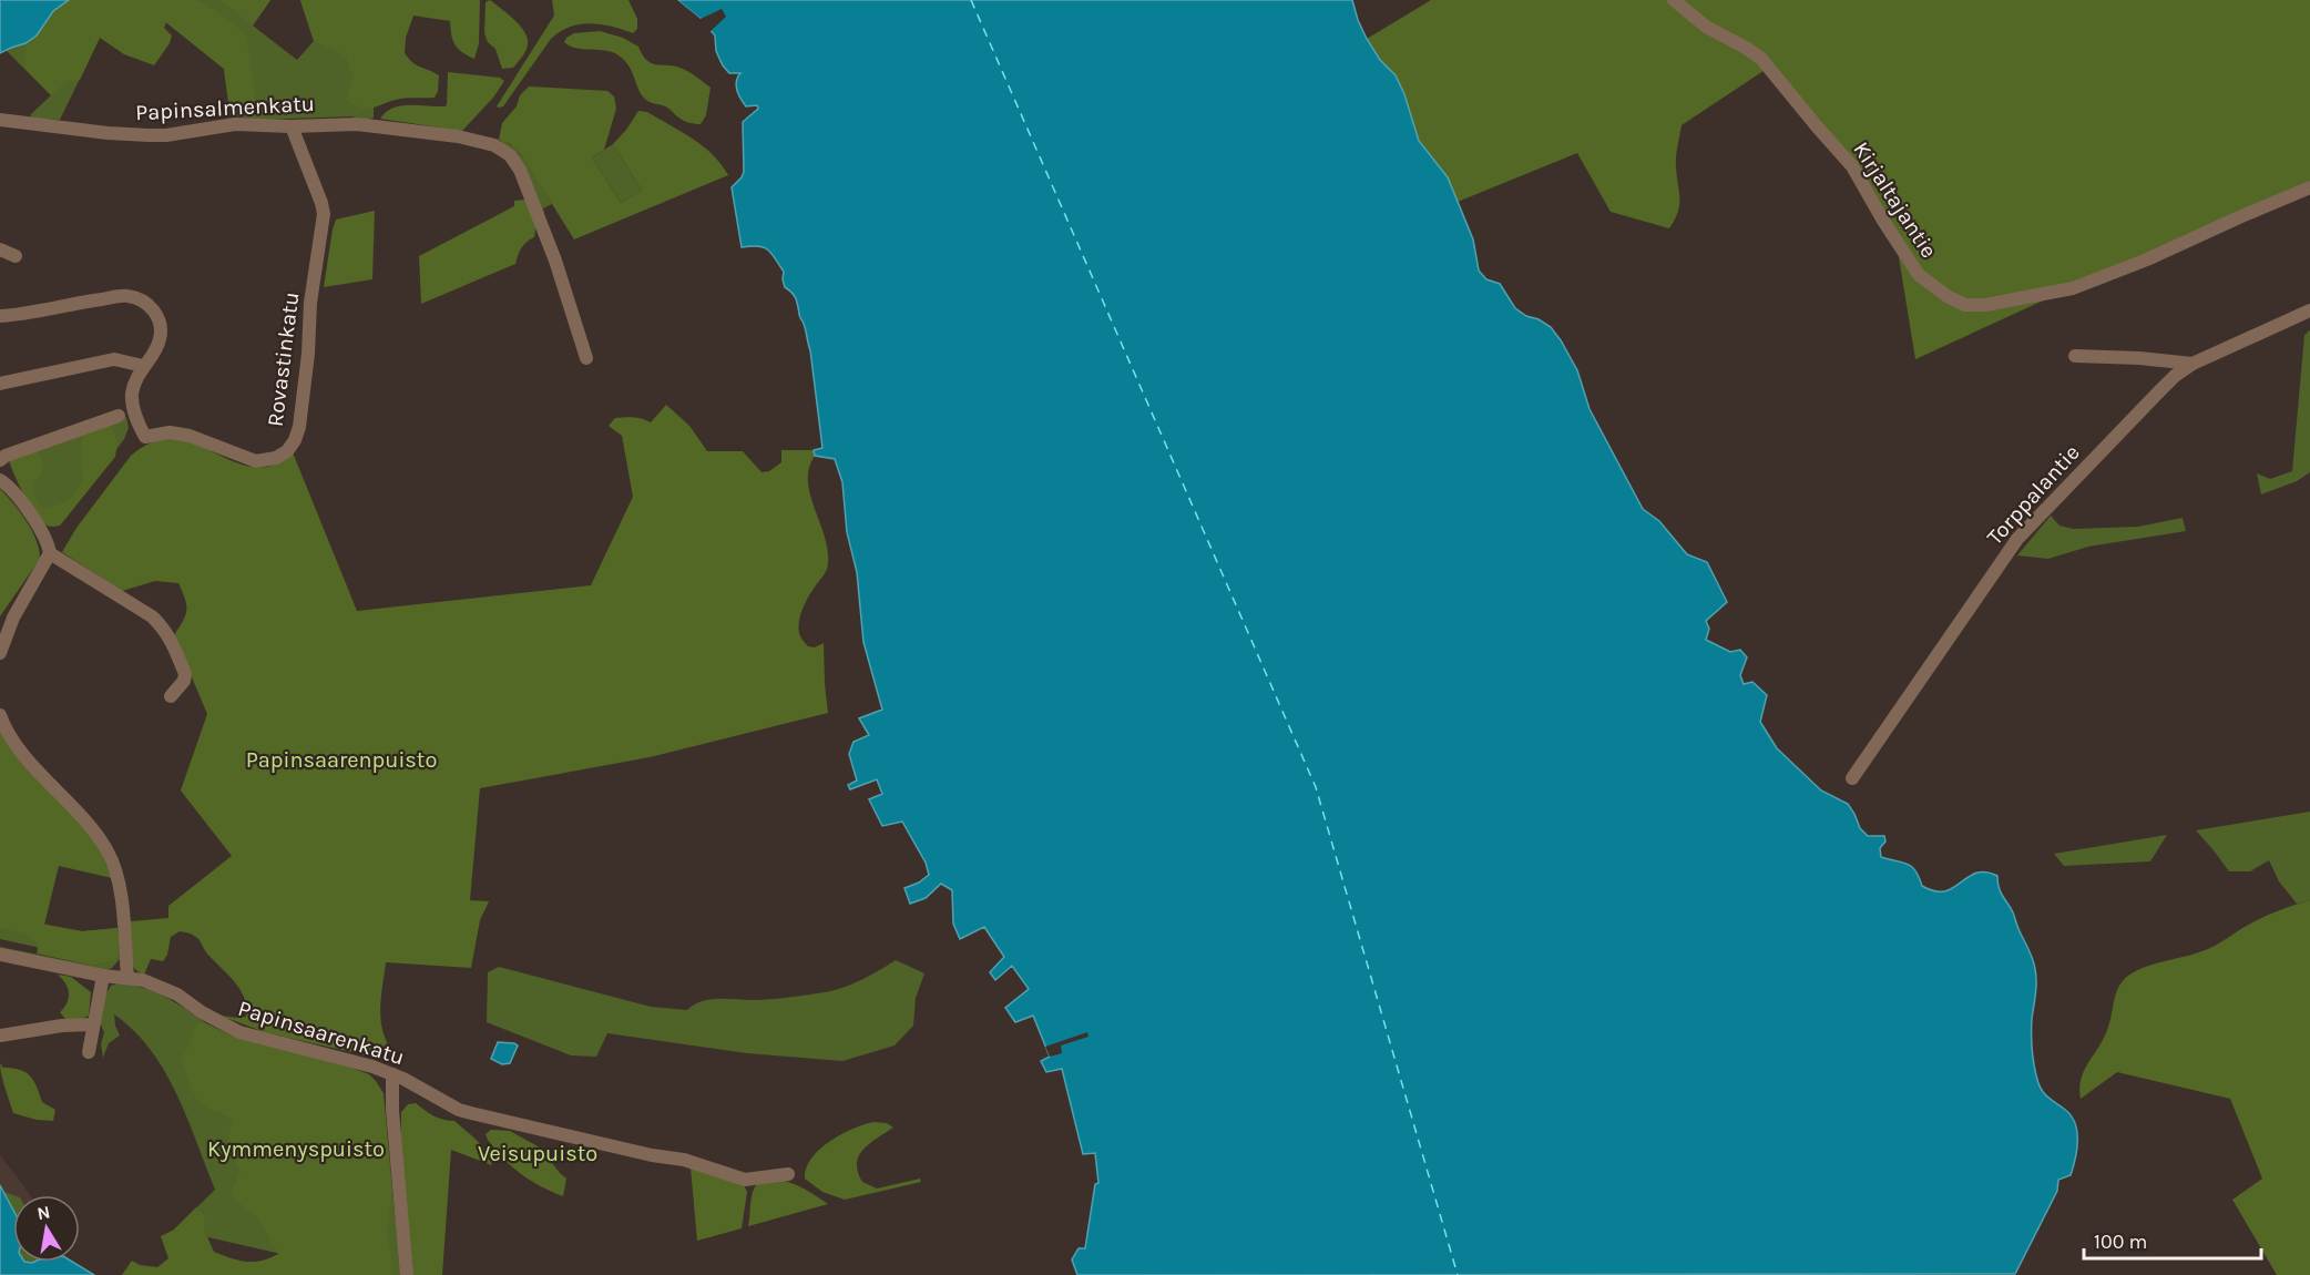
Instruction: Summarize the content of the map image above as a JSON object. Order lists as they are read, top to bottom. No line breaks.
{"streets":{"street":["Papinsalmenkatu","Kirjaltajantie","Rovastinkatu","Torppalantie","Papinsaarenkatu"]},"crossings":[["Papinsalmenkatu","Rovastinkatu"]],"parks":["Papinsaarenpuisto","Kymmenyspuisto","Veisupuisto"],"scale_bar":"100 m","north":"top"}
